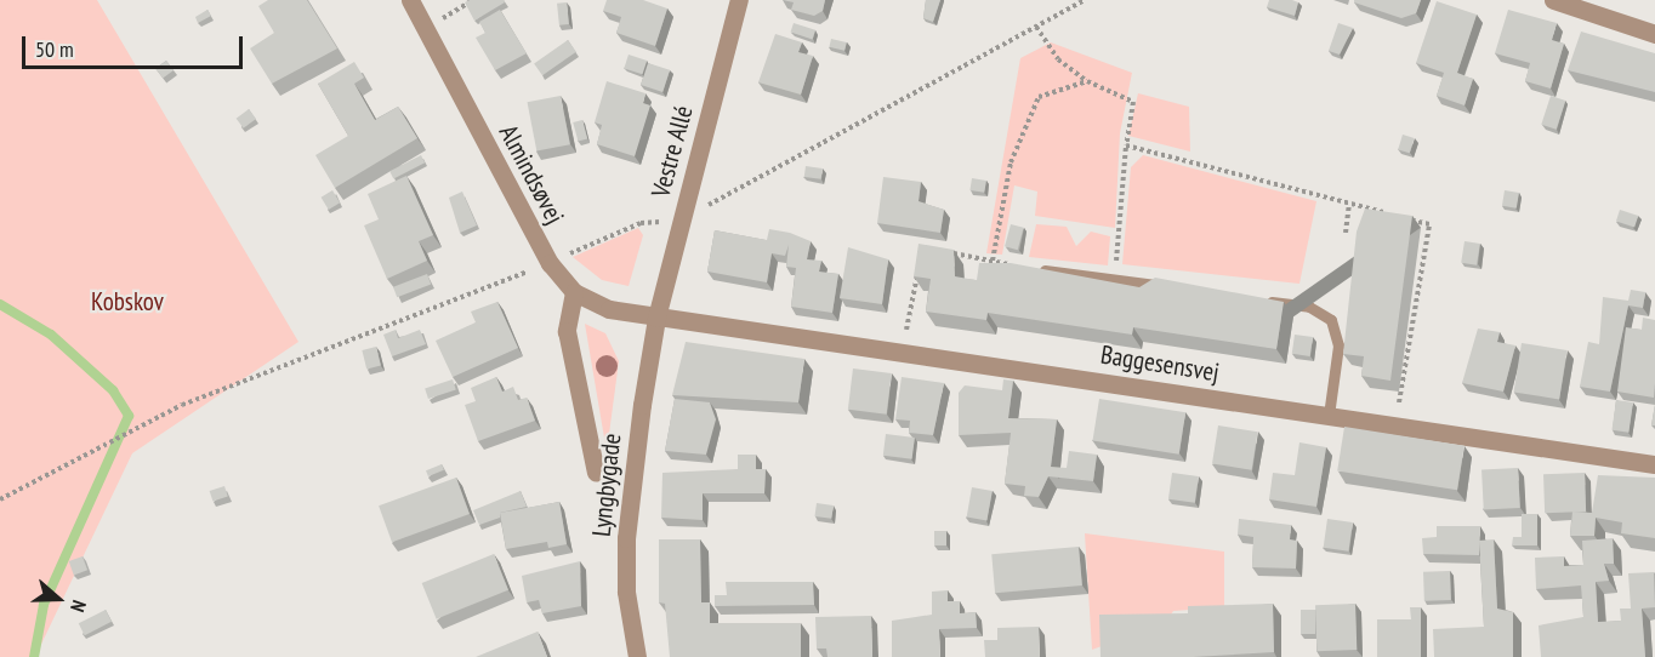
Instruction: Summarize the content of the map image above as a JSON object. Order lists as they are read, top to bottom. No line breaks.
{"streets":{"street":["Vestre Allé","Almindsøvej","Baggesensvej","Lyngbygade"]},"crossings":[["Vestre Allé","Almindsøvej"],["Vestre Allé","Baggesensvej"],["Vestre Allé","Lyngbygade"],["Almindsøvej","Baggesensvej"],["Almindsøvej","Lyngbygade"],["Baggesensvej","Lyngbygade"]],"parks":["Kobskov"],"scale_bar":"50 m","north":"right"}
